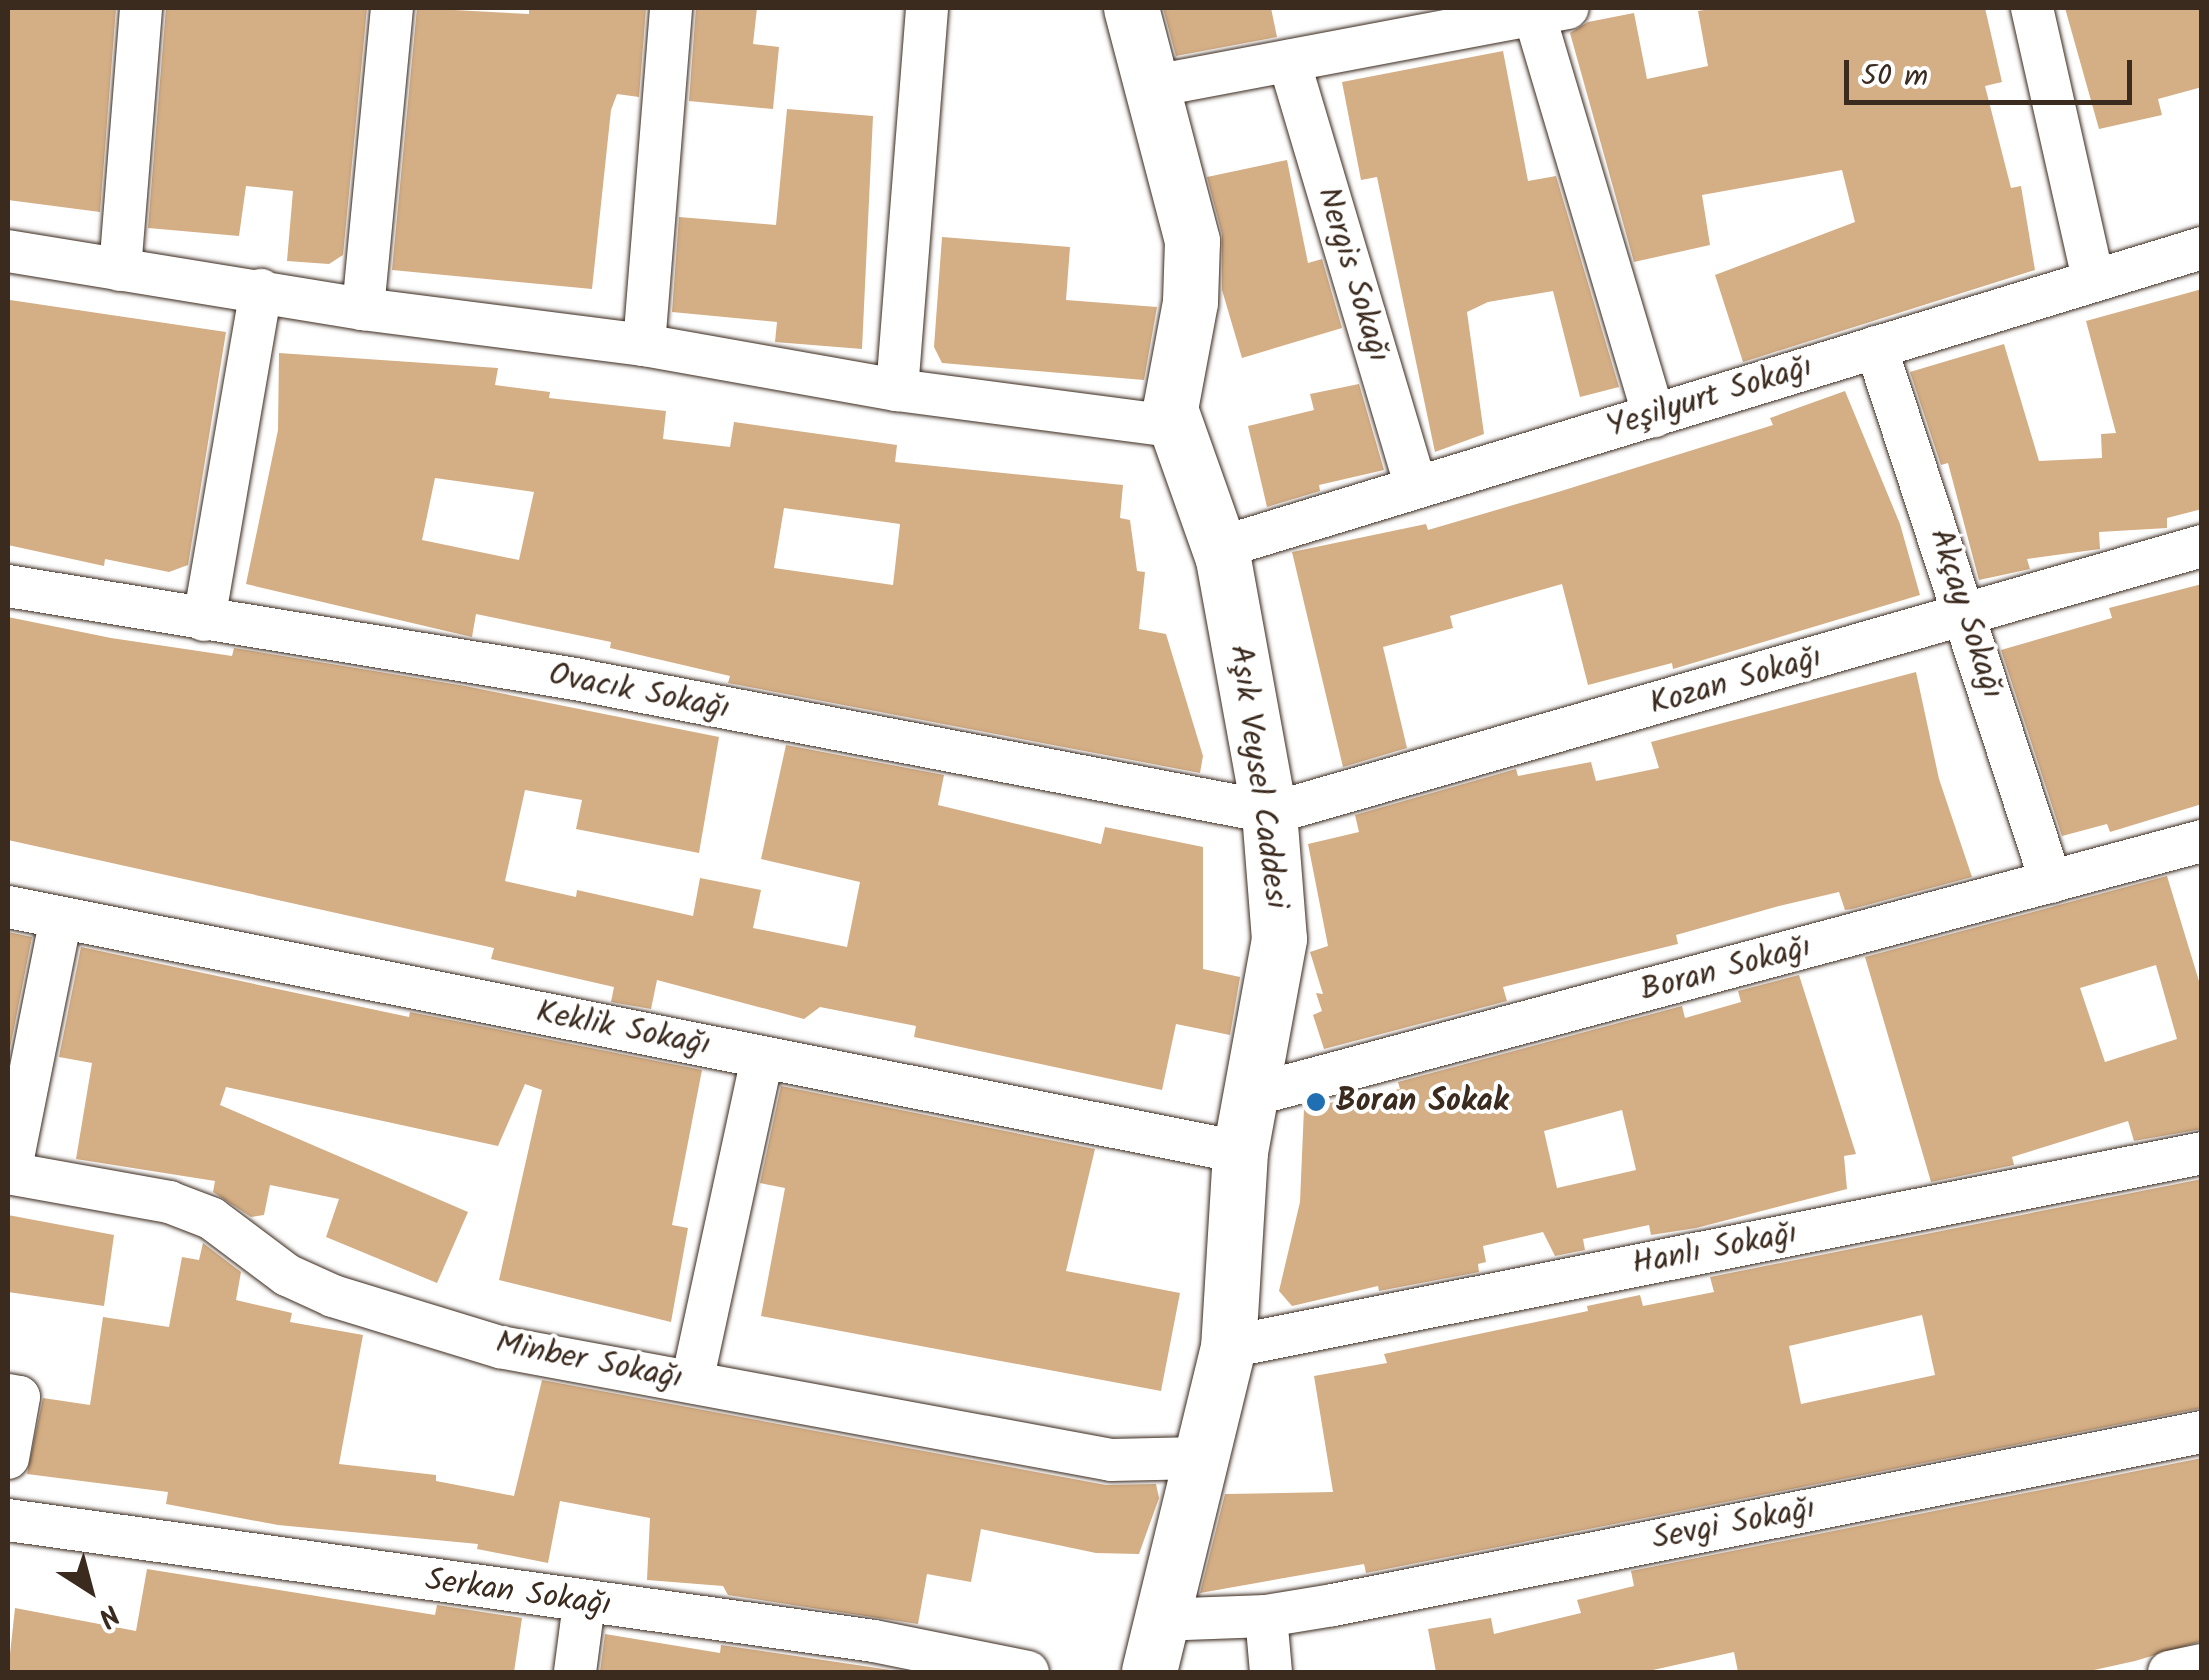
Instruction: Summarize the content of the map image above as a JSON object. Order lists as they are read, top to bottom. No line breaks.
{"streets":{"street":["Nergis Sokağı","Yeşilyurt Sokağı","Akçay Sokağı","Kozan Sokağı","Ovacık Sokağı","Aşık Veysel Caddesi","Boran Sokağı","Keklik Sokağı","Hanlı Sokağı","Minber Sokağı","Sevgi Sokağı","Serkan Sokağı"]},"crossings":[["Nergis Sokağı","Yeşilyurt Sokağı"],["Yeşilyurt Sokağı","Akçay Sokağı"],["Yeşilyurt Sokağı","Aşık Veysel Caddesi"],["Akçay Sokağı","Kozan Sokağı"],["Akçay Sokağı","Boran Sokağı"],["Kozan Sokağı","Ovacık Sokağı"],["Kozan Sokağı","Aşık Veysel Caddesi"],["Ovacık Sokağı","Aşık Veysel Caddesi"],["Aşık Veysel Caddesi","Boran Sokağı"],["Aşık Veysel Caddesi","Keklik Sokağı"],["Aşık Veysel Caddesi","Hanlı Sokağı"],["Aşık Veysel Caddesi","Minber Sokağı"],["Aşık Veysel Caddesi","Sevgi Sokağı"]],"places":["Boran Sokak"],"scale_bar":"50 m","north":"bottom right"}
